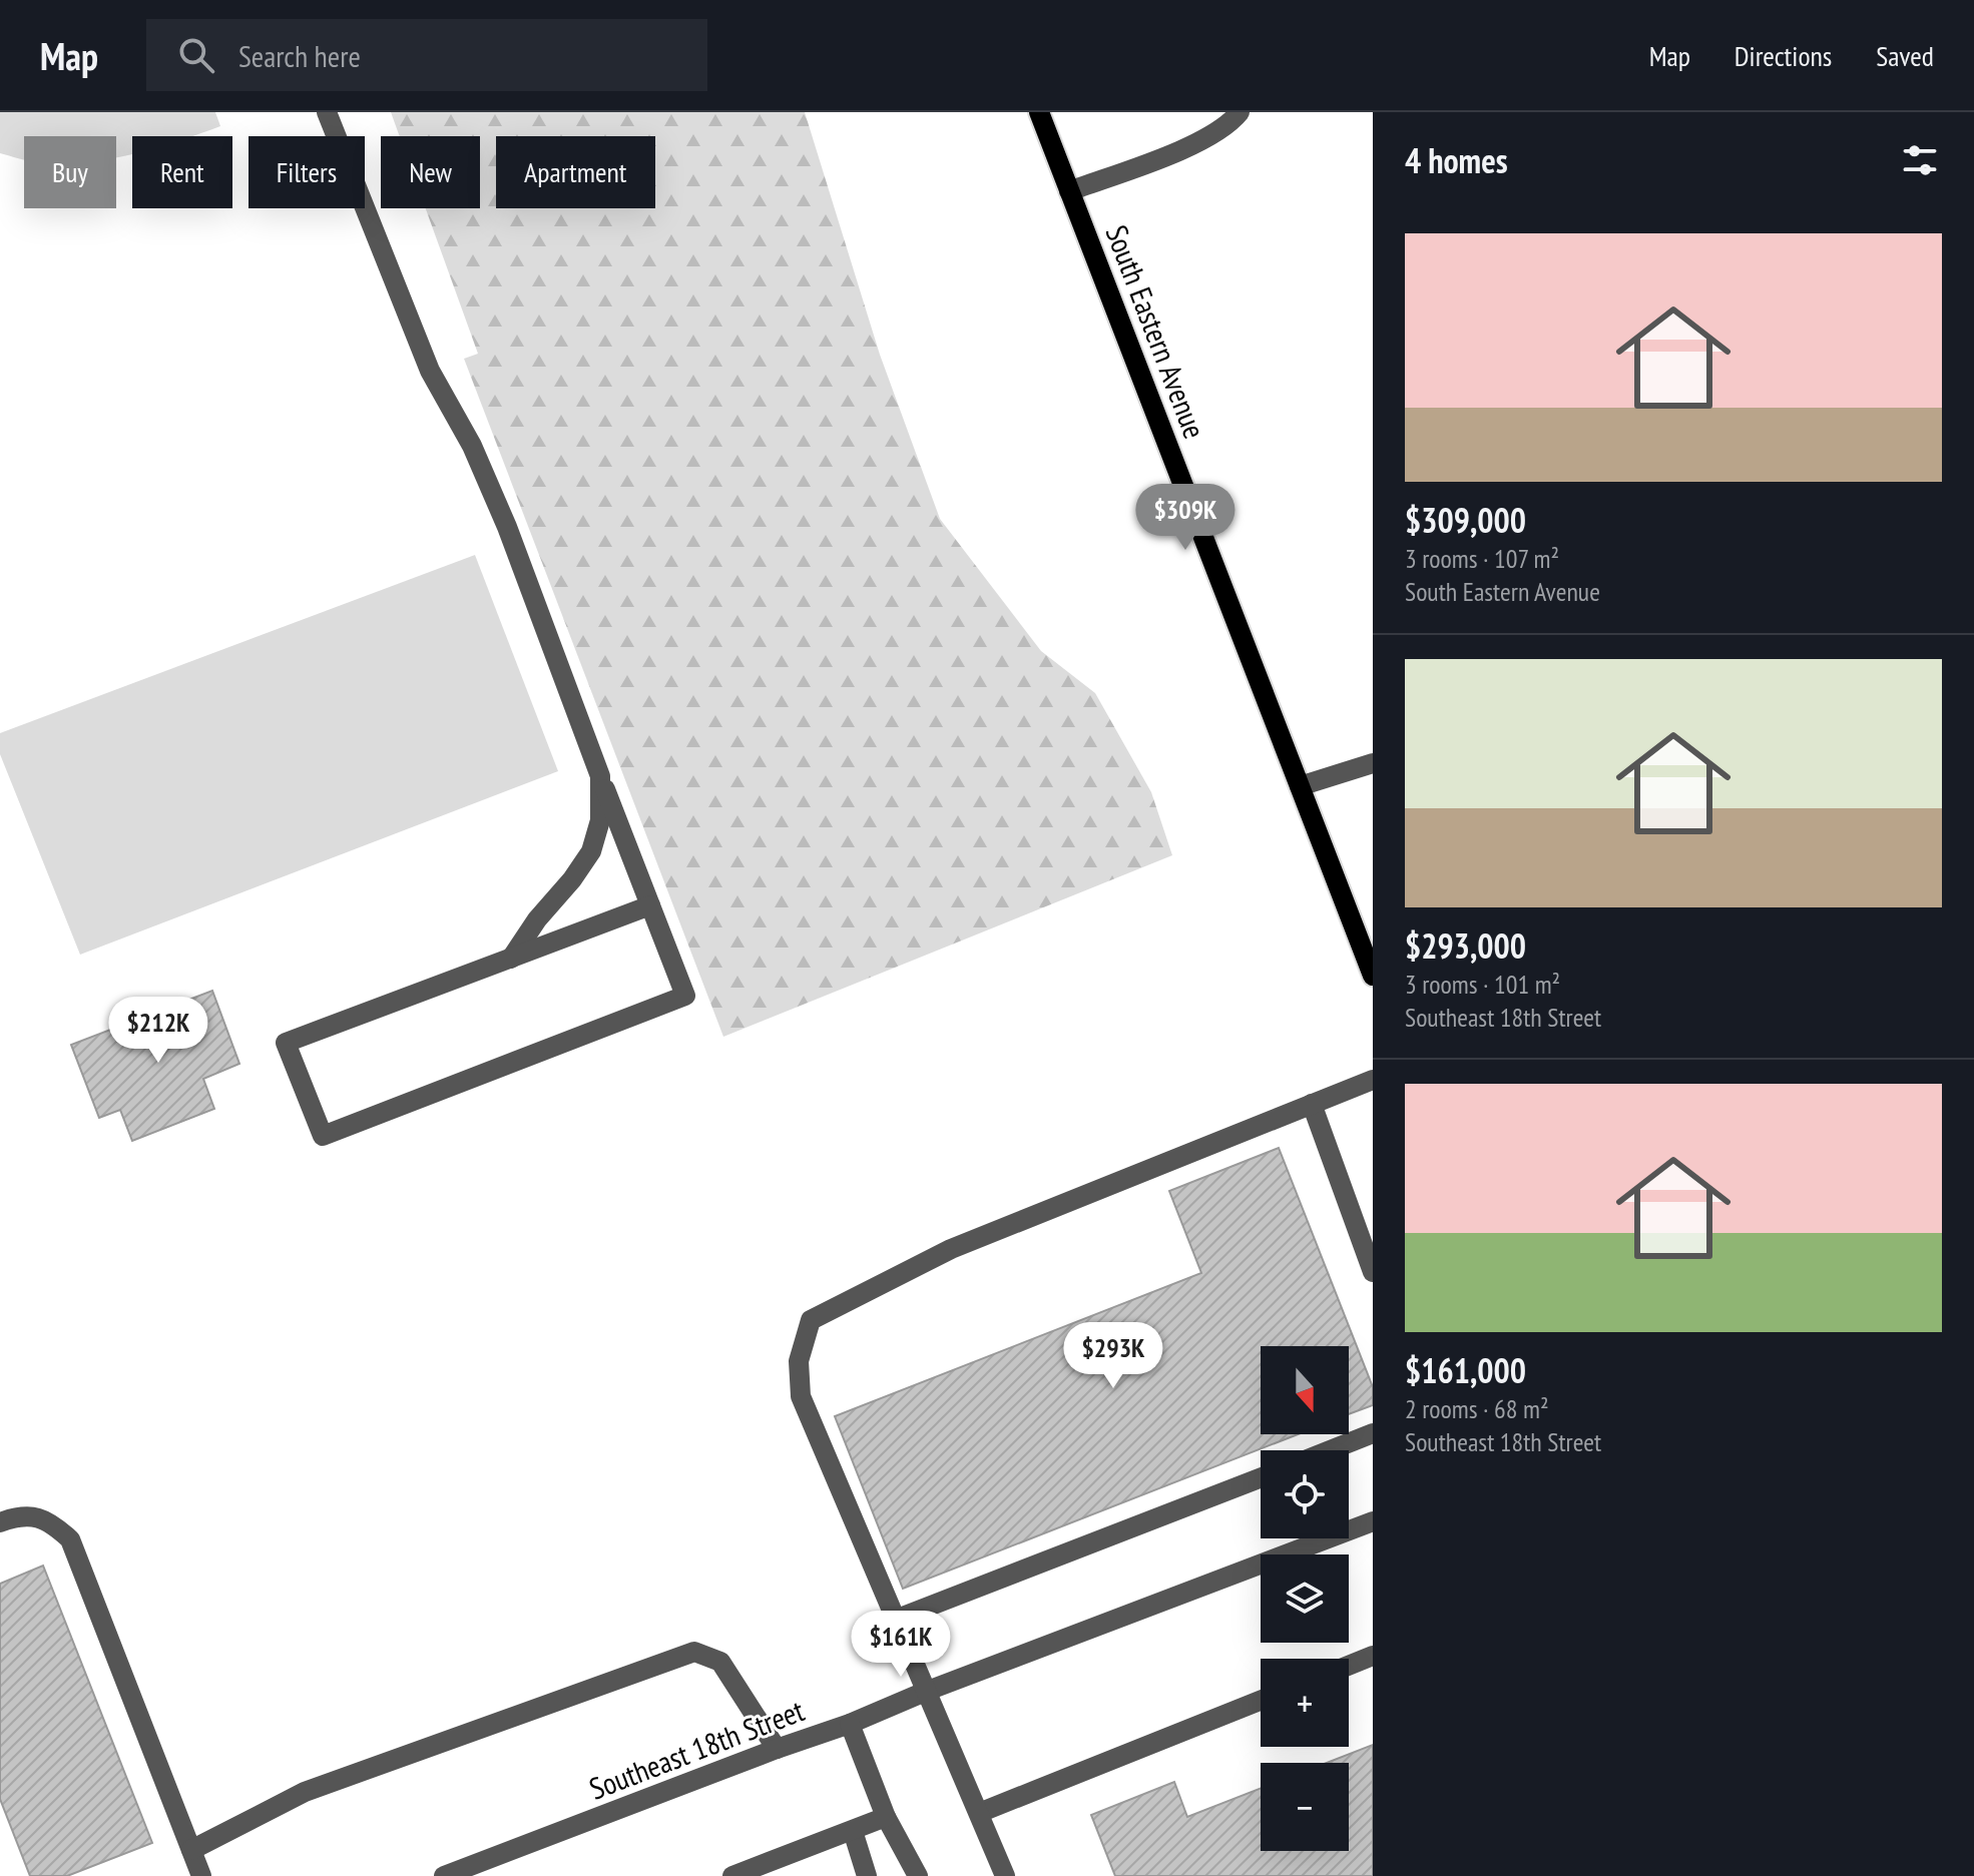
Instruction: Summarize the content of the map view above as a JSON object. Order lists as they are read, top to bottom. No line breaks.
{"streets":{"main road":["South Eastern Avenue"],"street":["Southeast 18th Street"]},"north":"bottom","page":{"header":"Map","search":"Search here","nav":["Map","Directions","Saved"],"heading":"4 homes","chip":["Buy","Rent","Filters","New","Apartment"],"list":[{"name":"$309,000","note":"3 rooms · 107 m² · South Eastern Avenue"},{"name":"$293,000","note":"3 rooms · 101 m² · Southeast 18th Street"},{"name":"$161,000","note":"2 rooms · 68 m² · Southeast 18th Street"}],"price":["$309K","$212K","$293K","$161K"],"map_buttons":["+","−"]}}
